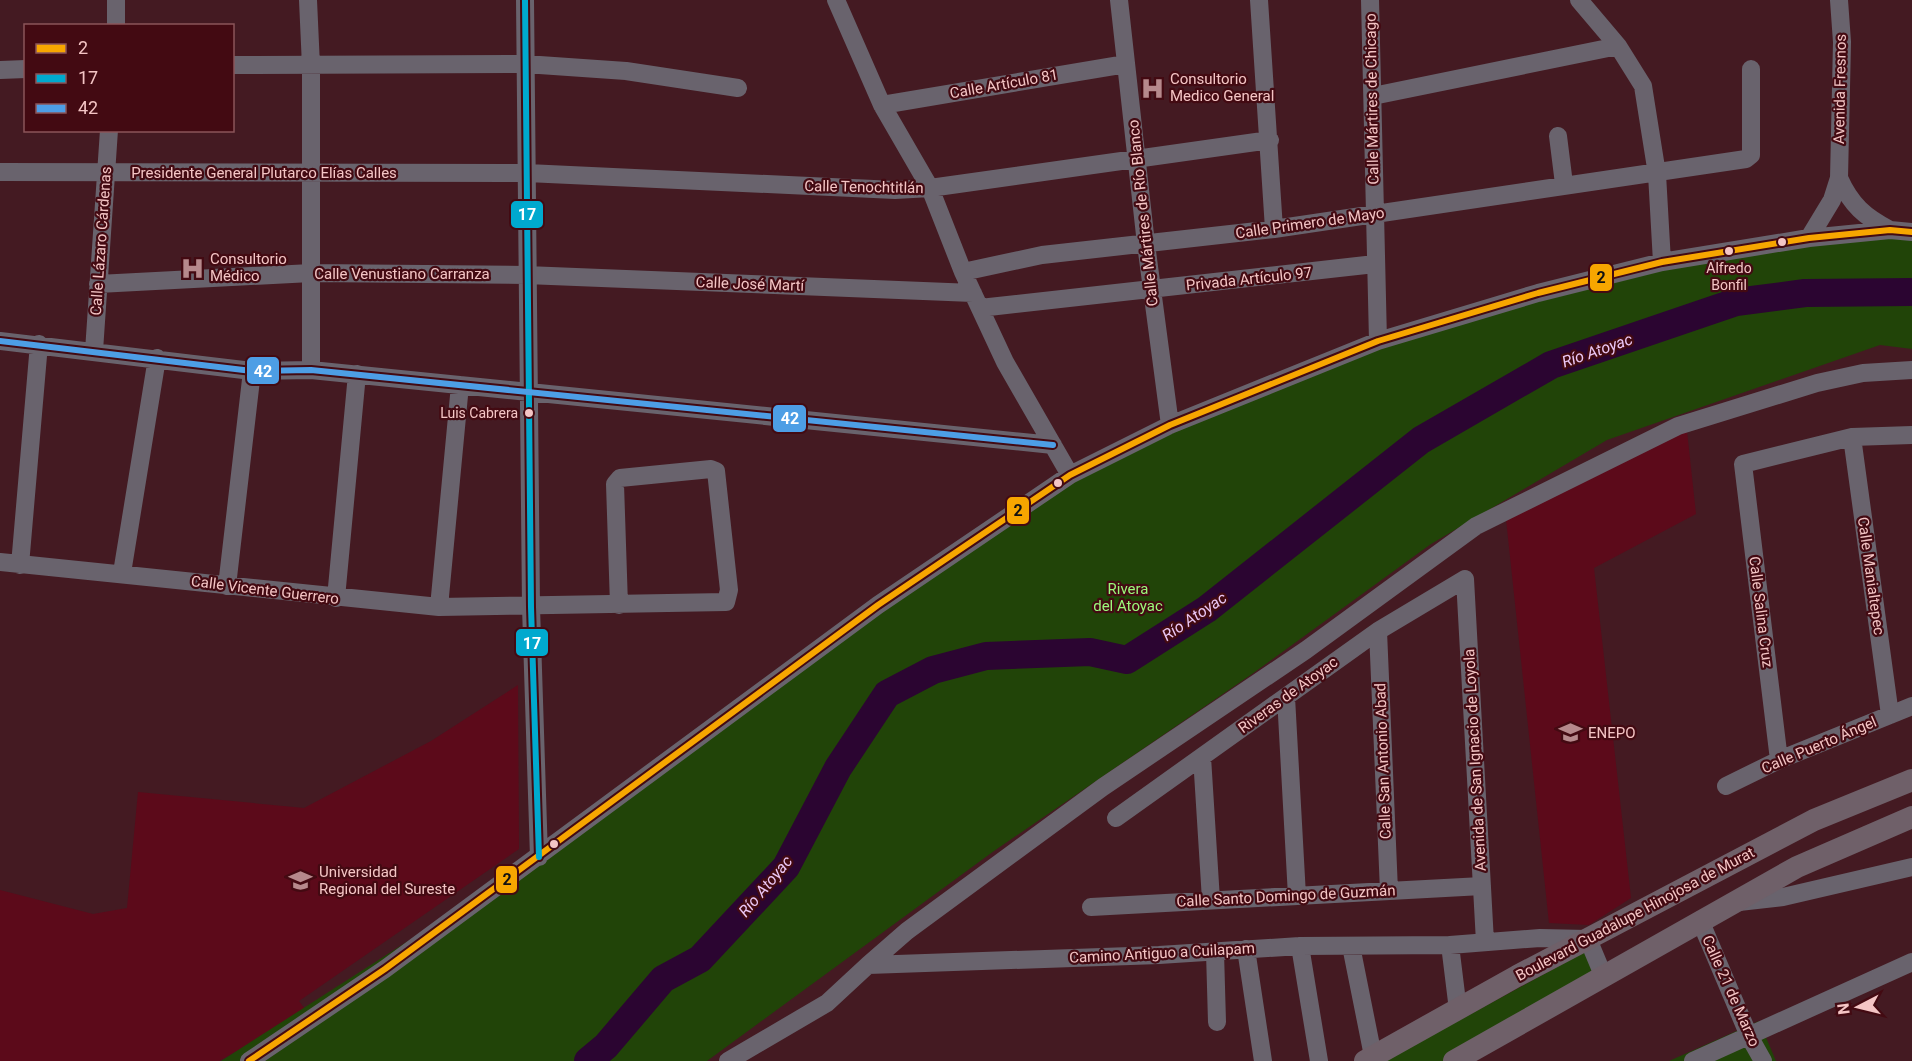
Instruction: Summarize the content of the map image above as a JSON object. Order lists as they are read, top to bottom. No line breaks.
{"streets":{"main road":["Boulevard Guadalupe Hinojosa de Murat"],"street":["Calle Artículo 81","Avenida Fresnos","Calle Mártires de Chicago","Presidente General Plutarco Elías Calles","Calle Tenochtitlán","Calle Mártires de Río Blanco","Calle Primero de Mayo","Calle Lázaro Cárdenas","Calle Venustiano Carranza","Privada Artículo 97","Calle José Martí","Calle Manialtepec","Calle Vicente Guerrero","Calle Salina Cruz","Riveras de Atoyac","Calle Puerto Ángel","Avenida de San Ignacio de Loyola","Calle San Antonio Abad","Calle Santo Domingo de Guzmán","Camino Antiguo a Cuilapam","Calle 21 de Marzo"]},"crossings":[["Calle Artículo 81","Calle Mártires de Río Blanco"],["Calle Mártires de Chicago","Calle Primero de Mayo"],["Calle Mártires de Chicago","Privada Artículo 97"],["Presidente General Plutarco Elías Calles","Calle Tenochtitlán"],["Presidente General Plutarco Elías Calles","Calle Lázaro Cárdenas"],["Calle Tenochtitlán","Calle Mártires de Río Blanco"],["Calle Mártires de Río Blanco","Calle Primero de Mayo"],["Calle Mártires de Río Blanco","Privada Artículo 97"],["Calle Lázaro Cárdenas","Calle Venustiano Carranza"],["Calle Venustiano Carranza","Calle José Martí"],["Privada Artículo 97","Calle José Martí"],["Calle Manialtepec","Calle Salina Cruz"],["Calle Manialtepec","Calle Puerto Ángel"],["Calle Salina Cruz","Calle Puerto Ángel"],["Riveras de Atoyac","Avenida de San Ignacio de Loyola"],["Riveras de Atoyac","Calle San Antonio Abad"],["Avenida de San Ignacio de Loyola","Calle Santo Domingo de Guzmán"],["Avenida de San Ignacio de Loyola","Camino Antiguo a Cuilapam"],["Calle San Antonio Abad","Calle Santo Domingo de Guzmán"],["Boulevard Guadalupe Hinojosa de Murat","Camino Antiguo a Cuilapam"]],"water":["Río Atoyac"],"parks":["Rivera del Atoyac"],"places":{"hospital":["Consultorio Medico General","Consultorio Médico"],"other":["Alfredo Bonfil","Luis Cabrera"],"school or university":["ENEPO","Universidad Regional del Sureste"]},"lines":["transit line 17","transit line 2","transit line 42"],"legend":["2","17","42"],"north":"left"}
